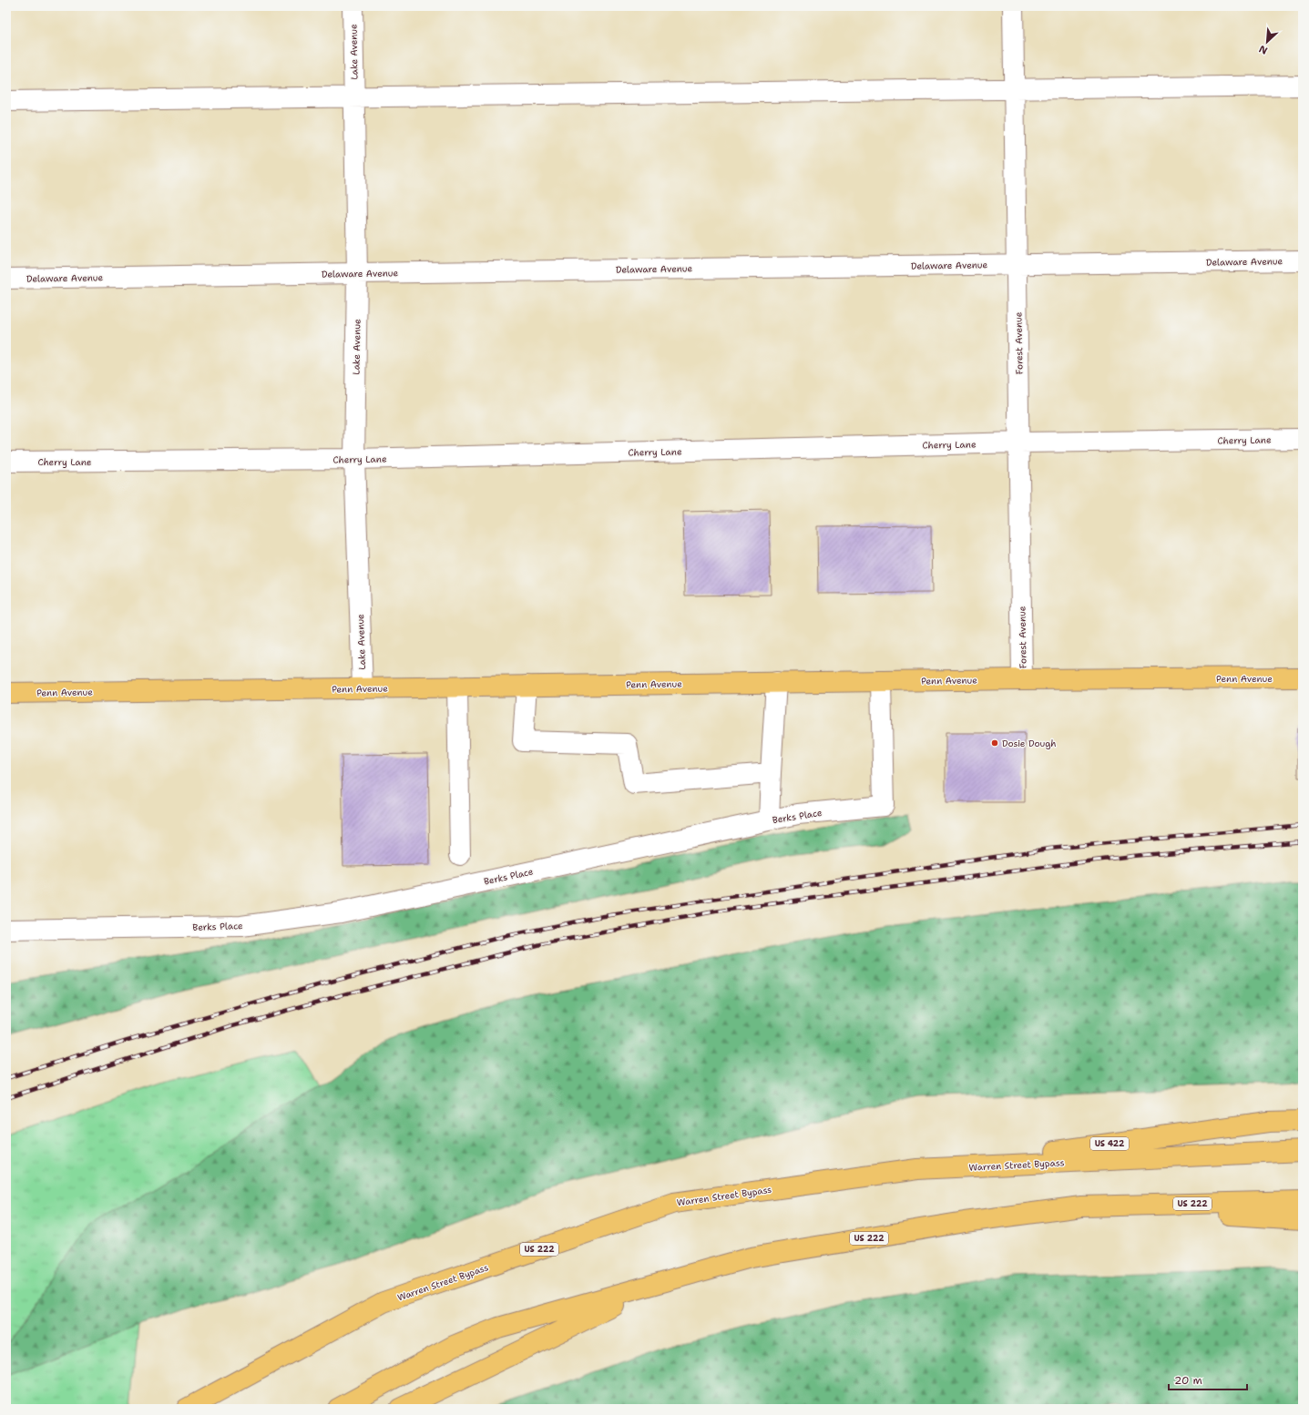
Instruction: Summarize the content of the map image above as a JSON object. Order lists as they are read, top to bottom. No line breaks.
{"streets":{"main road":["Penn Avenue","US 422","Warren Street Bypass","US 222"],"street":["Lake Avenue","Delaware Avenue","Forest Avenue","Cherry Lane","Berks Place"]},"crossings":[["Lake Avenue","Delaware Avenue"],["Lake Avenue","Cherry Lane"],["Lake Avenue","Penn Avenue"],["Delaware Avenue","Forest Avenue"],["Forest Avenue","Cherry Lane"],["Forest Avenue","Penn Avenue"],["Penn Avenue","Berks Place"],["US 422","Warren Street Bypass"]],"places":["Dosie Dough"],"scale_bar":"20 m","north":"bottom left"}
